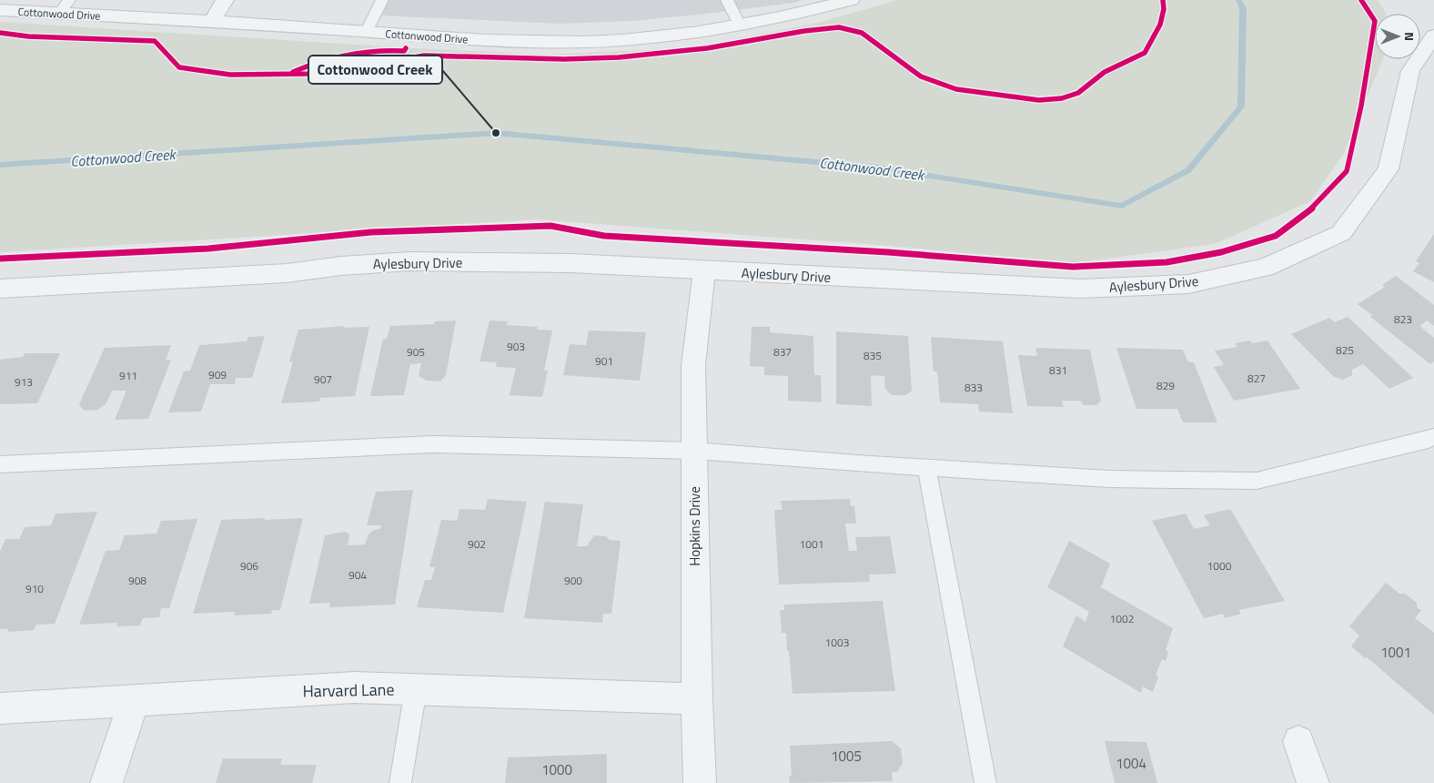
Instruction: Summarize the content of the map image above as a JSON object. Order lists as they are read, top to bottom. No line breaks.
{"streets":{"street":["Cottonwood Drive","Aylesbury Drive","Hopkins Drive","Harvard Lane"]},"crossings":[["Aylesbury Drive","Hopkins Drive"],["Hopkins Drive","Harvard Lane"]],"water":["Cottonwood Creek"],"places":["Cottonwood Creek"],"house_numbers":["823","903","825","905","837","835","901","831","909","911","827","907","913","829","833","902","1001","906","1000","904","908","900","910","1002","1003","1001","1005","1004","1000"],"north":"right"}
